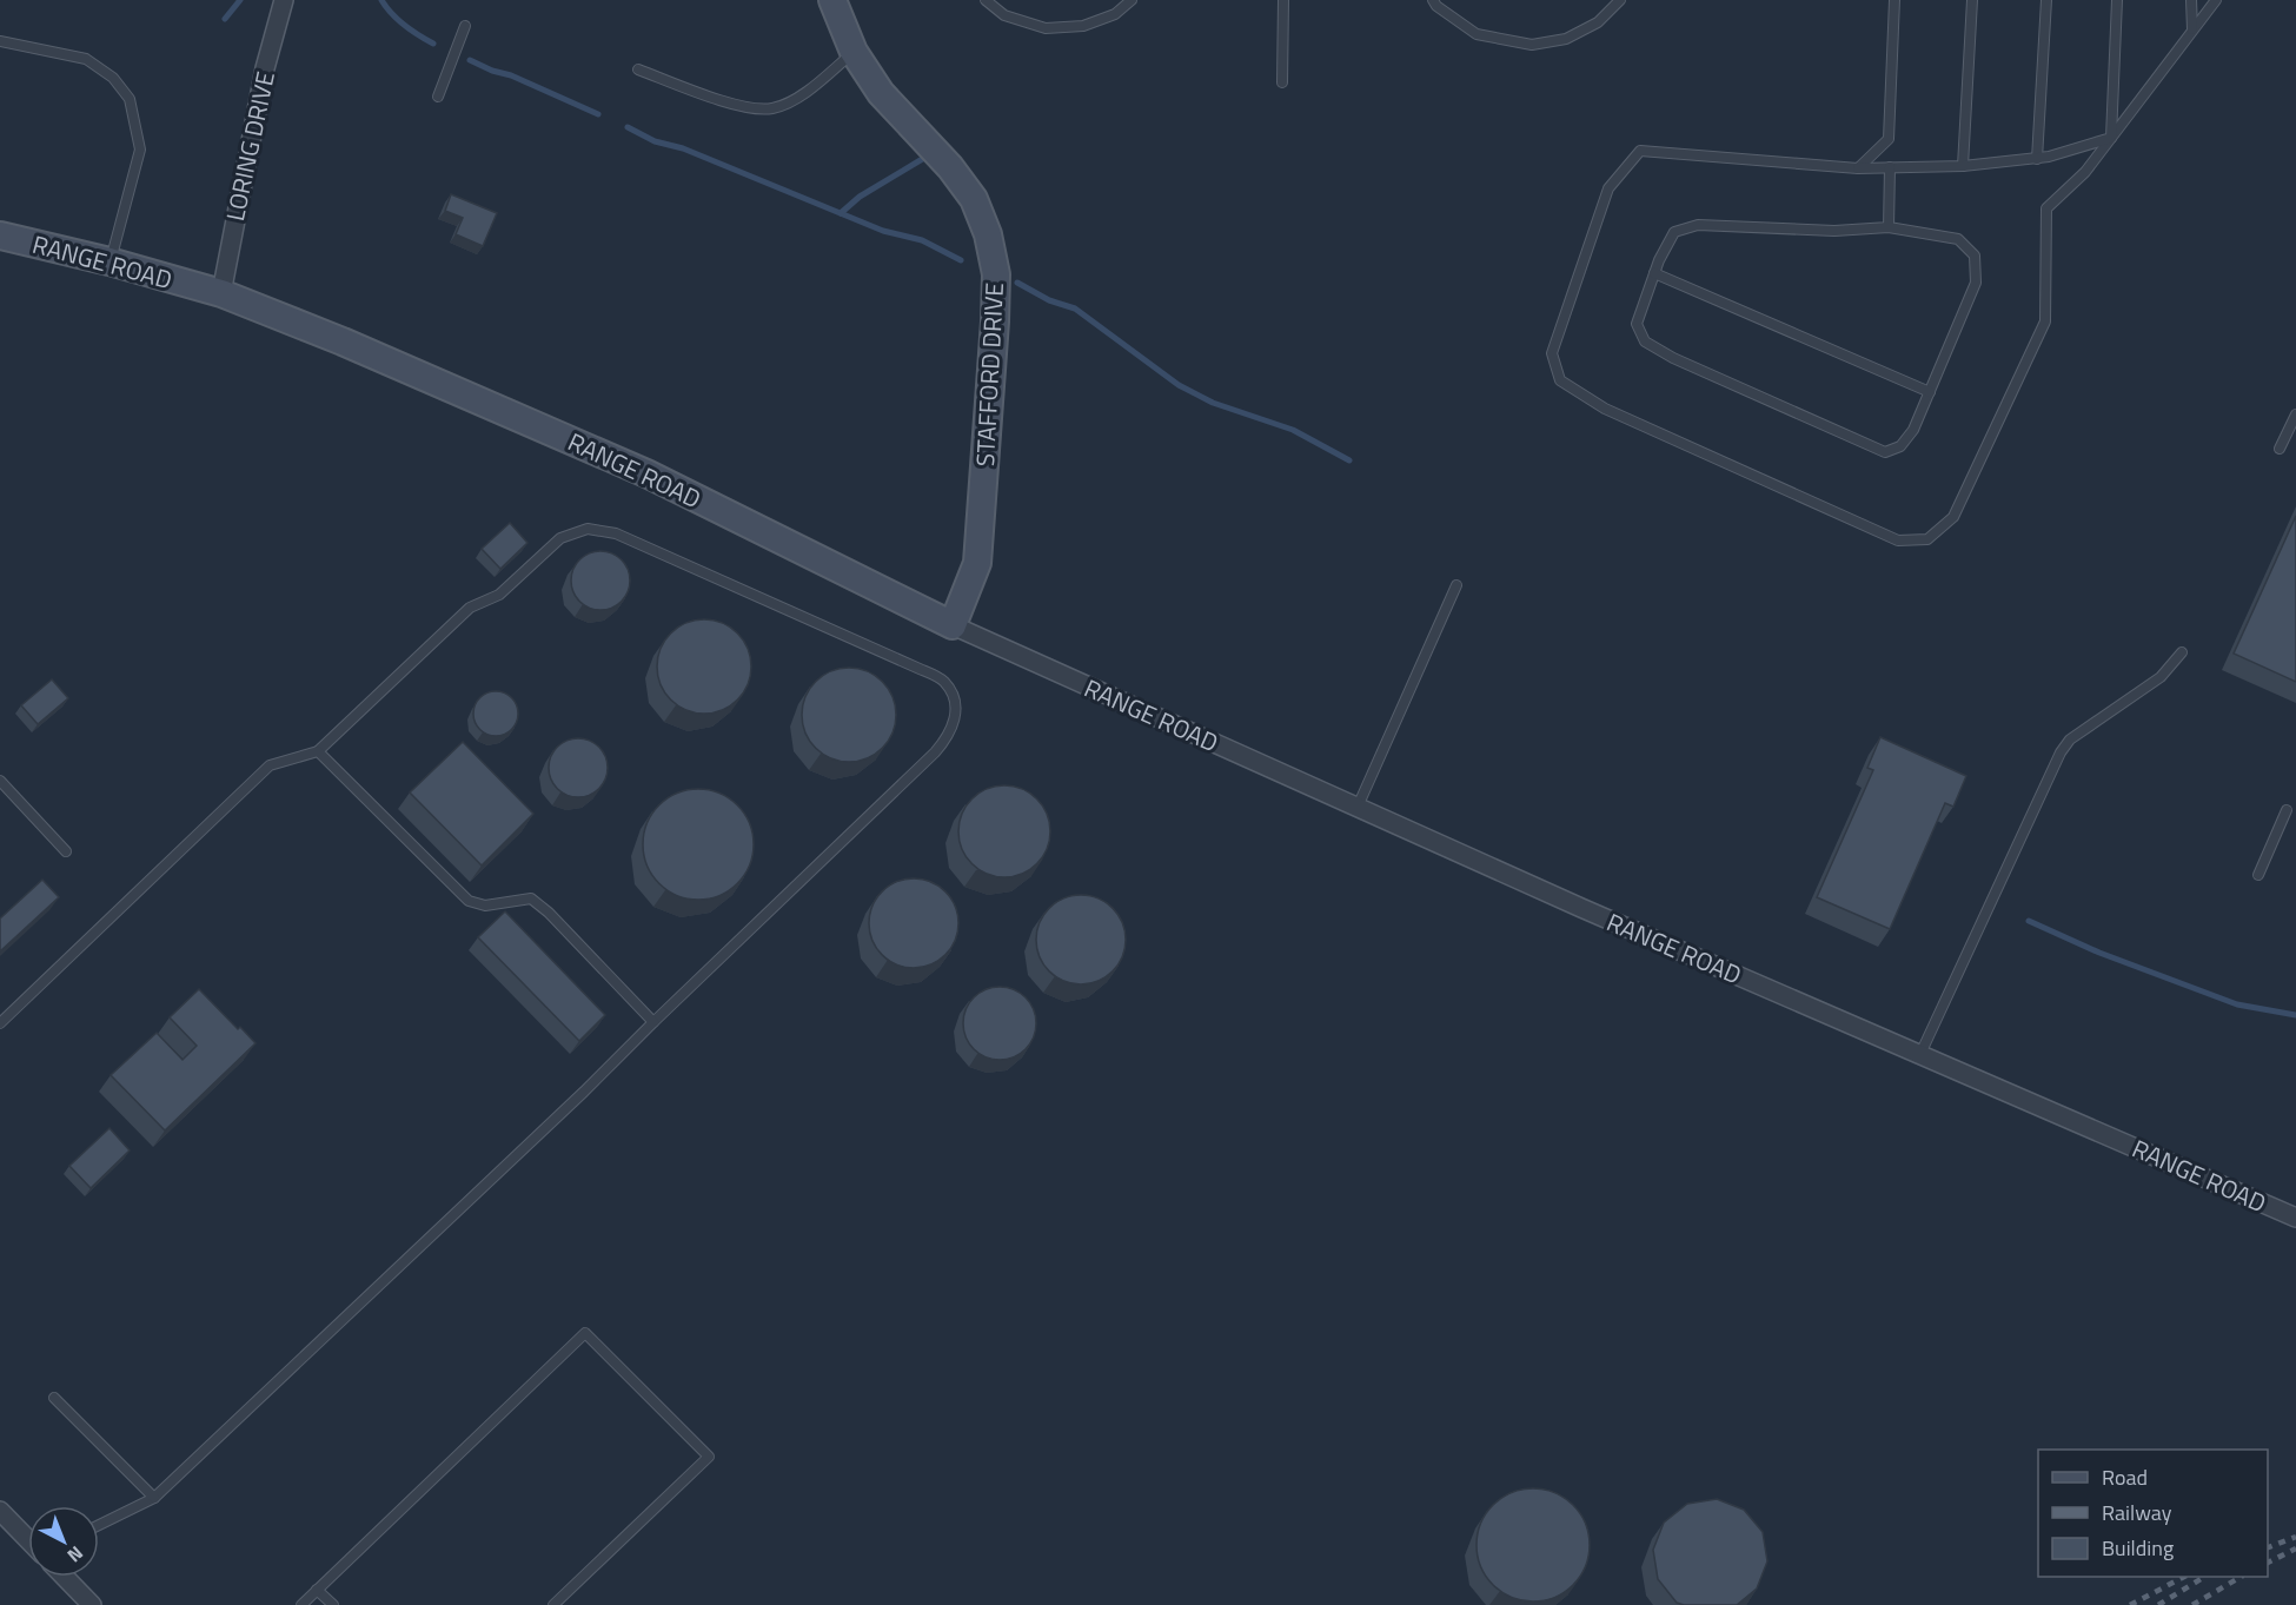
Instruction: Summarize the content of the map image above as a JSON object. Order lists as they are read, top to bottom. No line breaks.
{"streets":{"street":["LORING DRIVE","RANGE ROAD","STAFFORD DRIVE"]},"crossings":[["LORING DRIVE","RANGE ROAD"],["RANGE ROAD","STAFFORD DRIVE"]],"legend":["Road","Railway","Building"],"north":"bottom right"}
